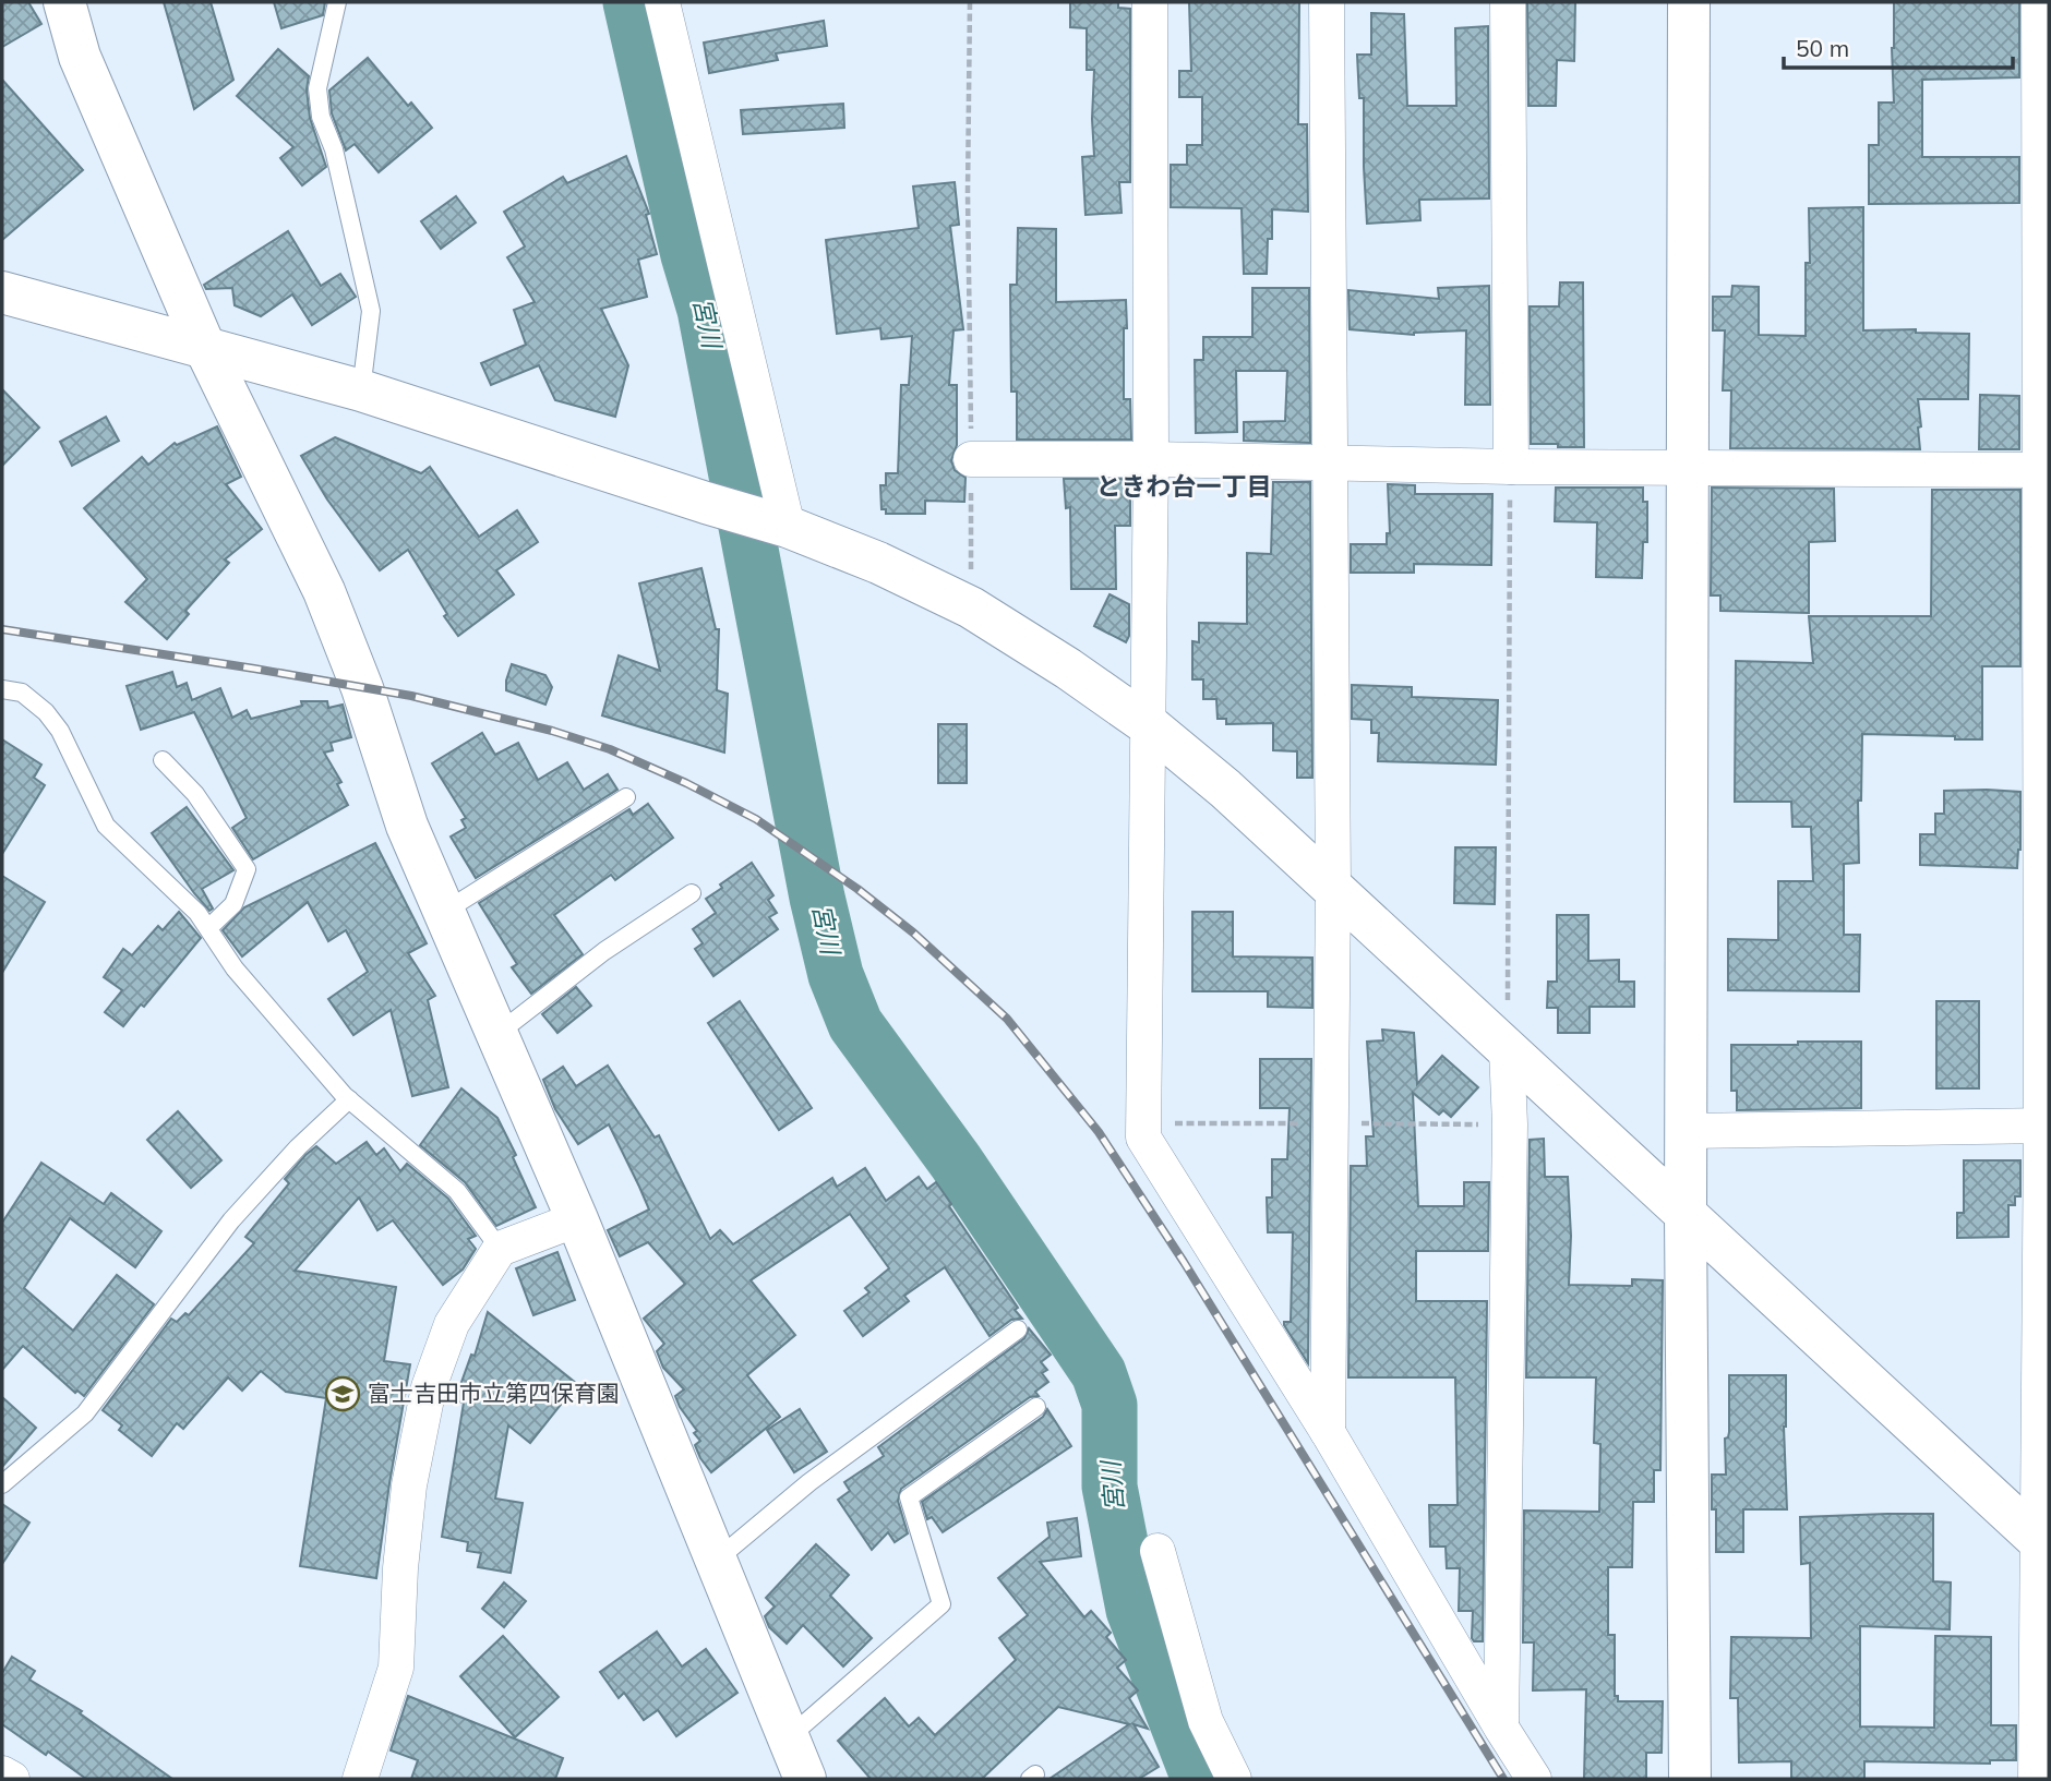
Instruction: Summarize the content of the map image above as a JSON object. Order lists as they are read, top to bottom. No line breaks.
{"districts":["ときわ台一丁目"],"water":["宮川"],"places":{"school or university":["富士吉田市立第四保育園"]},"scale_bar":"50 m"}
